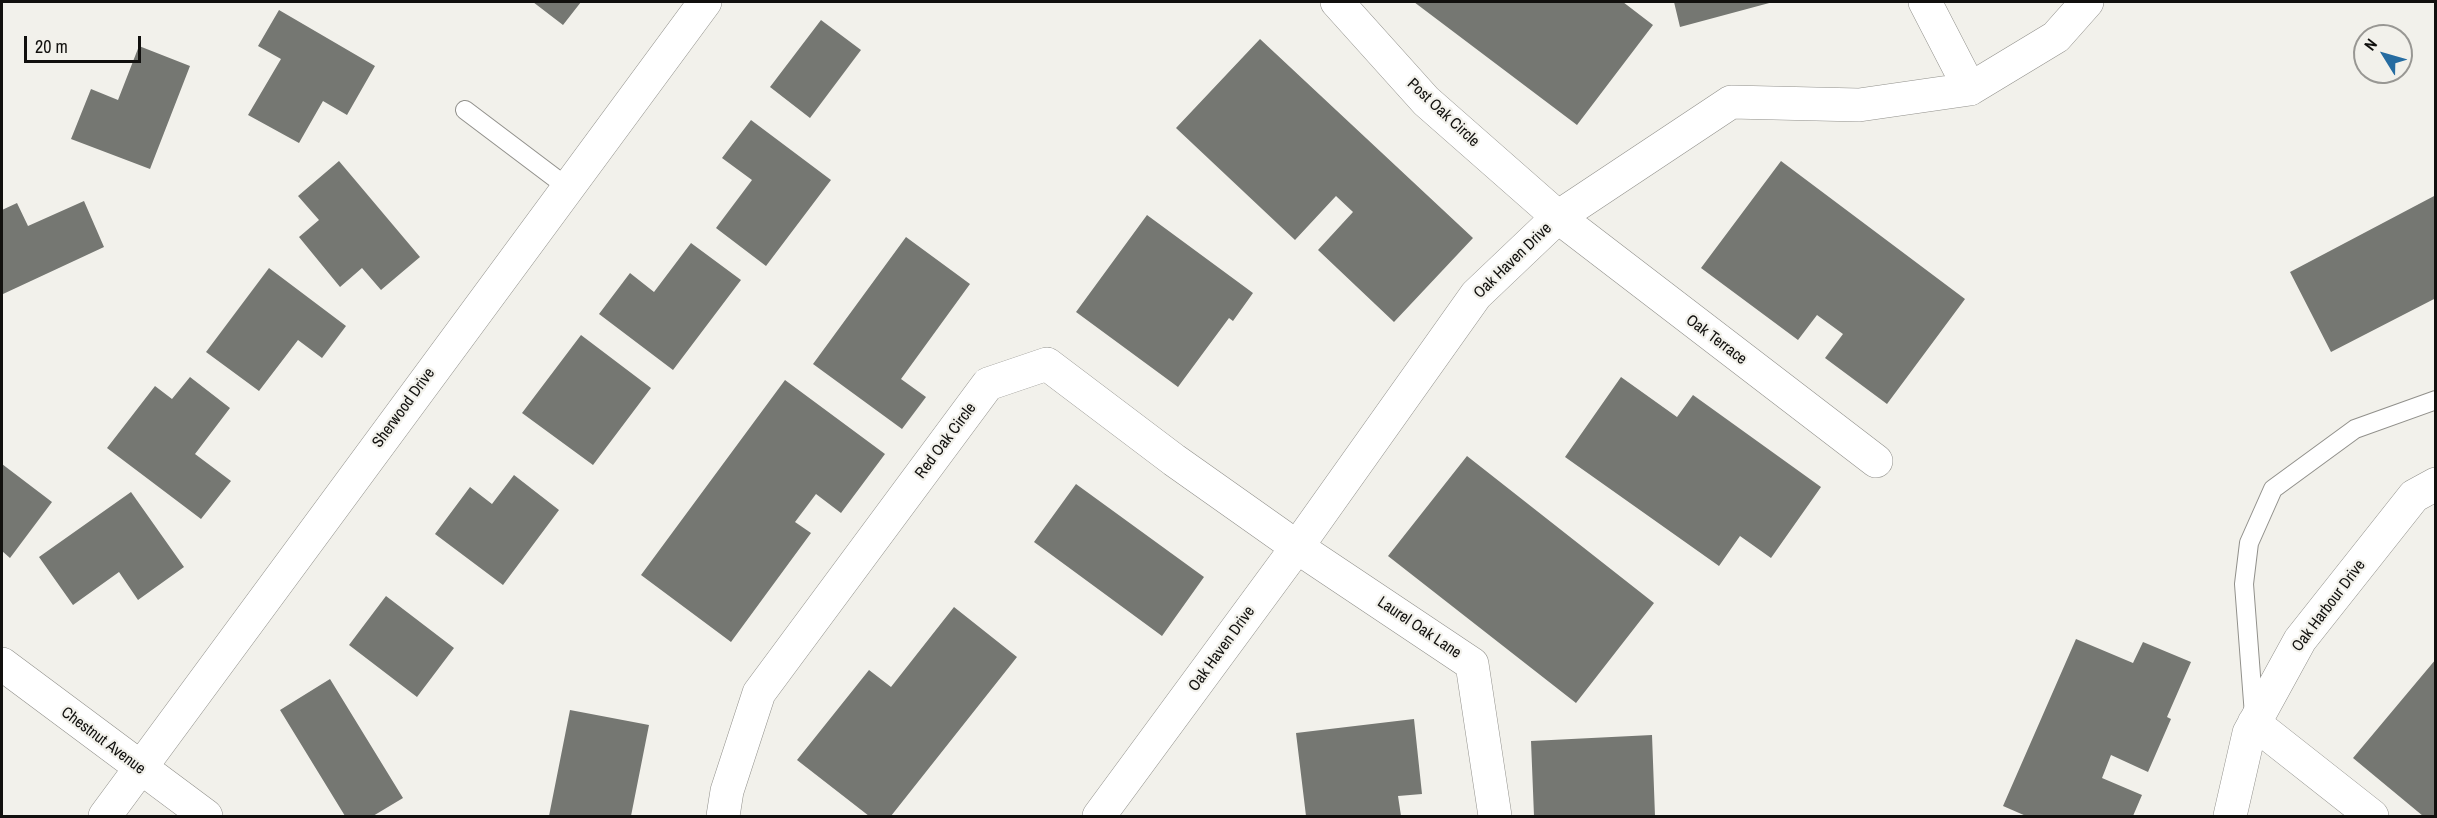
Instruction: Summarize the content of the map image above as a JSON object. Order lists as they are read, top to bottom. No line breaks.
{"streets":{"street":["Post Oak Circle","Oak Haven Drive","Oak Terrace","Sherwood Drive","Red Oak Circle","Oak Harbour Drive","Laurel Oak Lane","Chestnut Avenue"]},"crossings":[["Post Oak Circle","Oak Haven Drive"],["Post Oak Circle","Oak Terrace"],["Oak Haven Drive","Oak Terrace"],["Oak Haven Drive","Red Oak Circle"],["Oak Haven Drive","Laurel Oak Lane"],["Sherwood Drive","Chestnut Avenue"],["Red Oak Circle","Laurel Oak Lane"]],"scale_bar":"20 m","north":"top left"}
